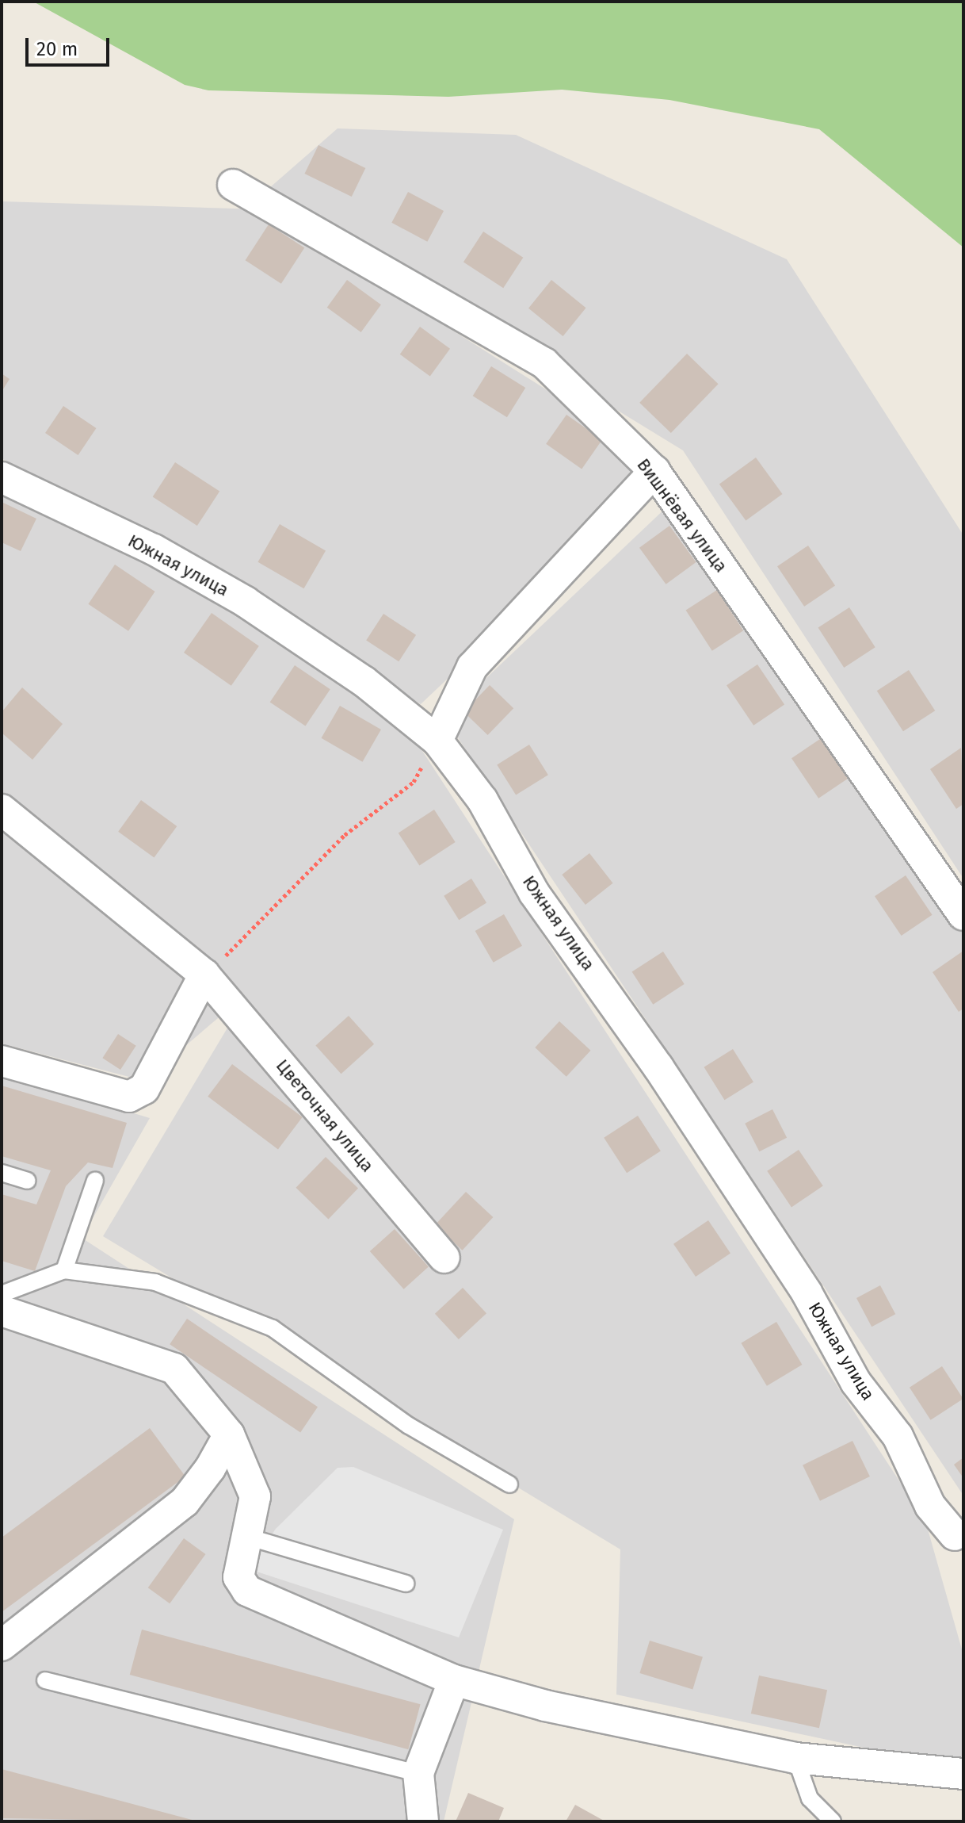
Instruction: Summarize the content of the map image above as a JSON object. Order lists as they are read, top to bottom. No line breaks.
{"streets":{"street":["Вишнёвая улица","Южная улица","Цветочная улица"]},"scale_bar":"20 m"}
